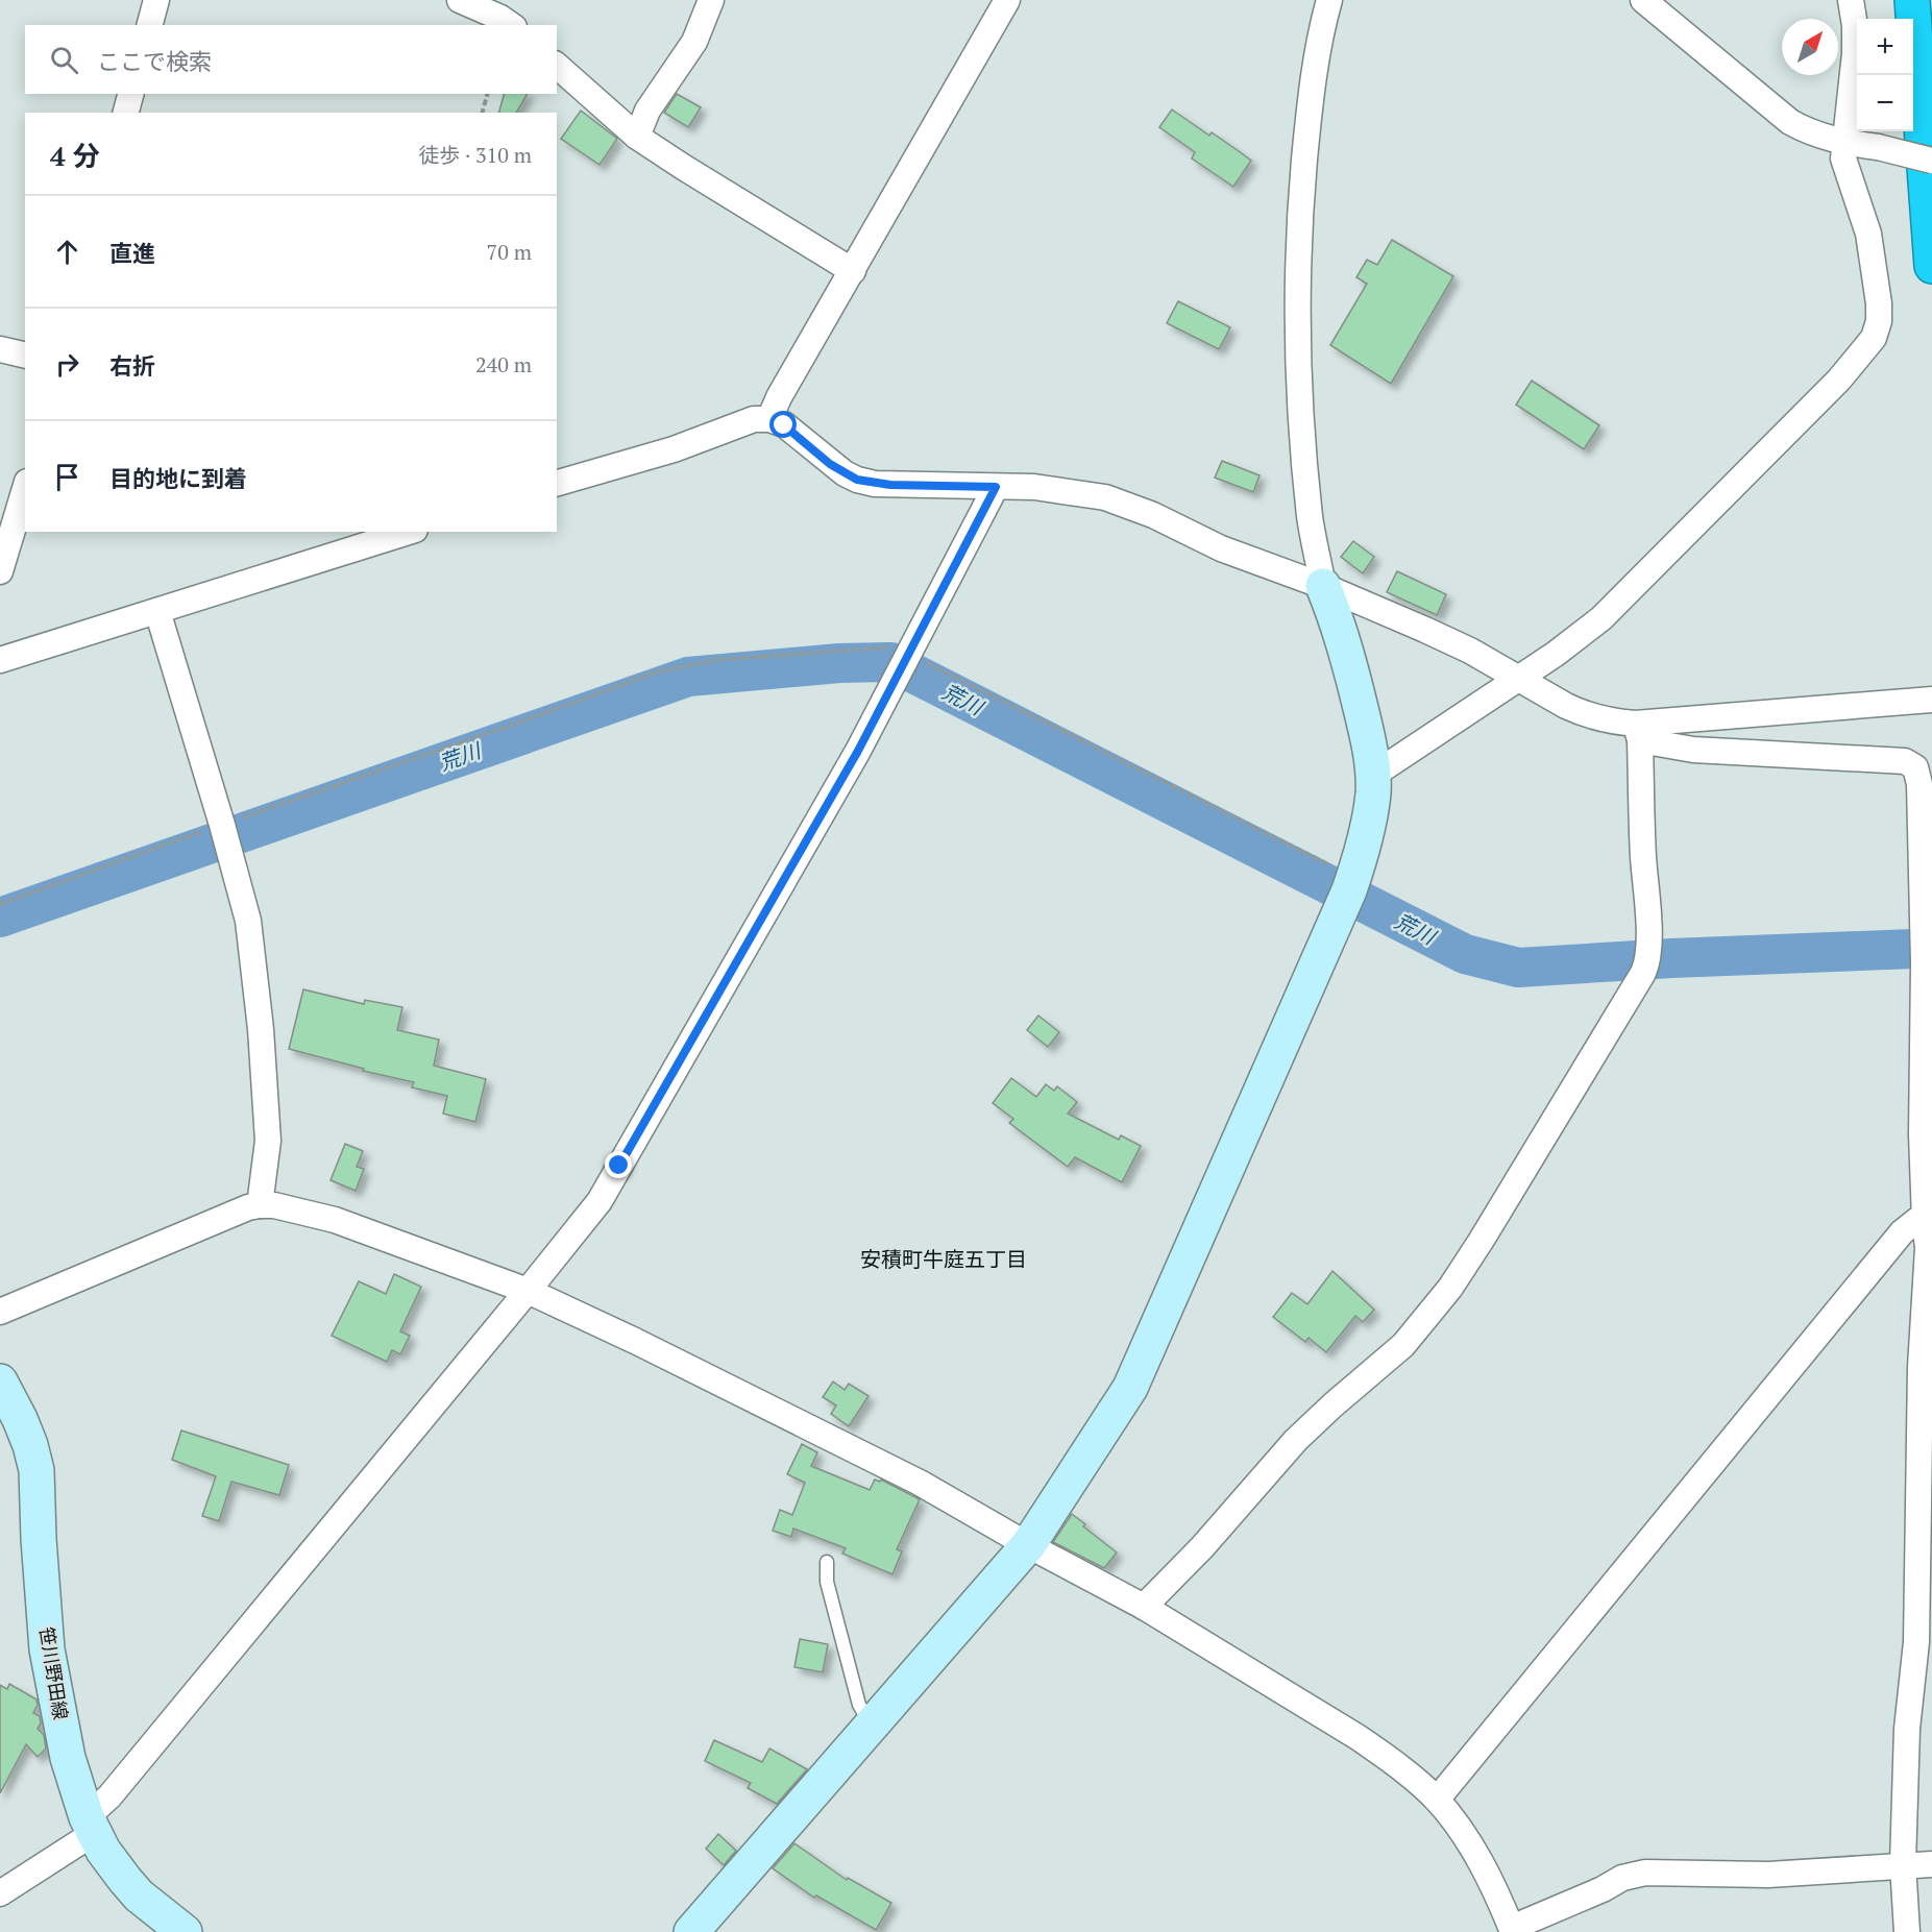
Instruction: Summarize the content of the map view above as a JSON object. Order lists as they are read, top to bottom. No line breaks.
{"streets":{"street":["笹川野田線"]},"districts":["安積町牛庭五丁目"],"water":["荒川"],"north":"top right","page":{"map_buttons":["+","−"],"search":"ここで検索","heading":["4 分","徒歩 · 310 m"],"list":[["直進","70 m"],["右折","240 m"],"目的地に到着"]}}
